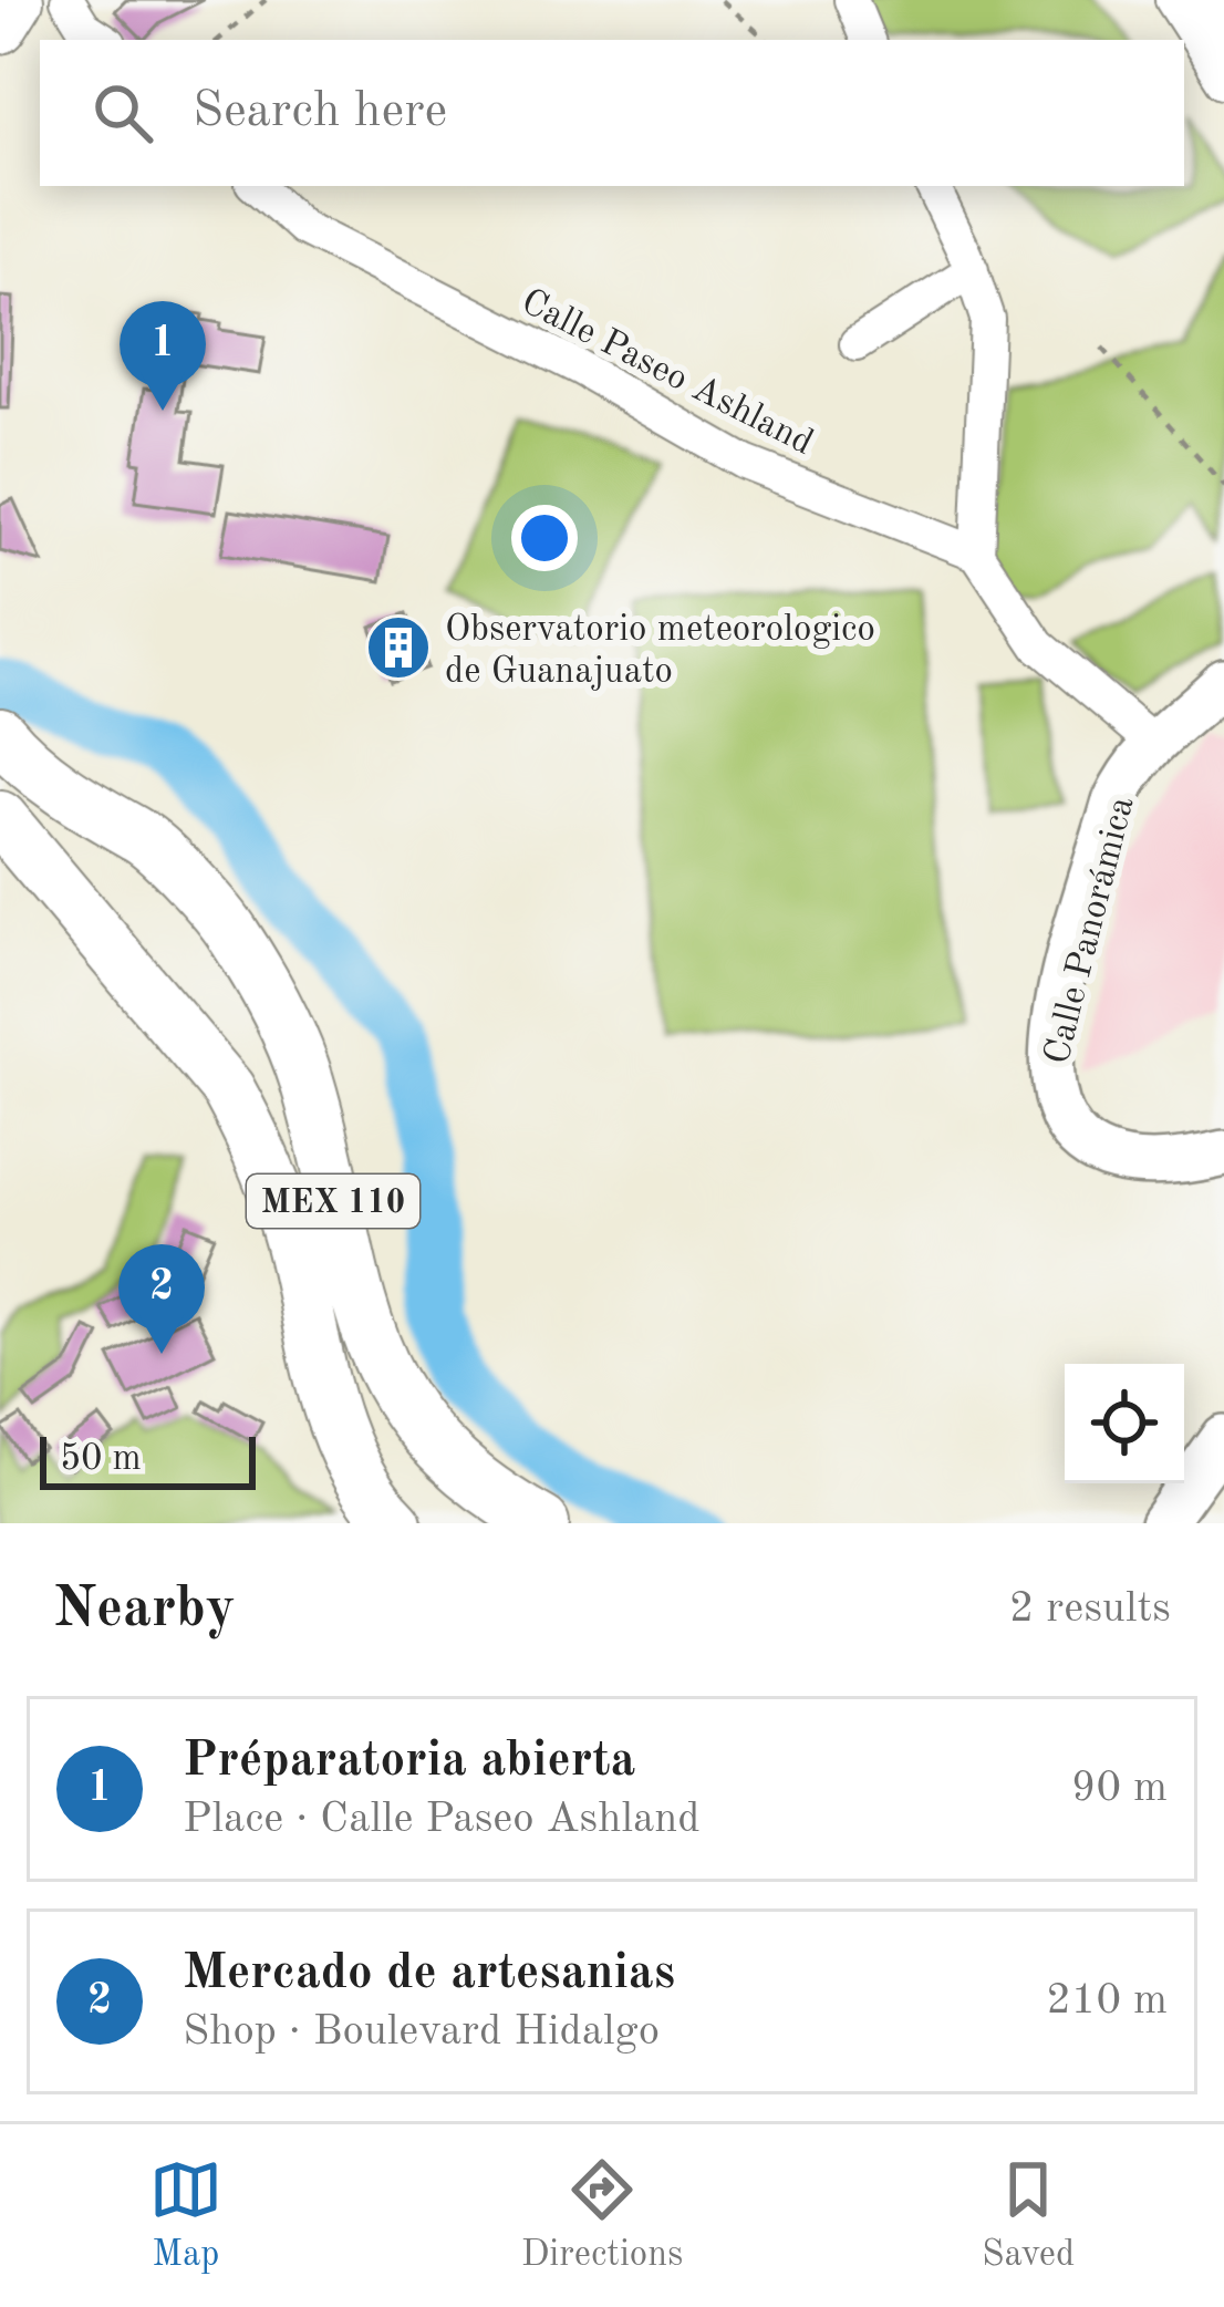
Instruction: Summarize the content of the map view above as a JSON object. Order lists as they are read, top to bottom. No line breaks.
{"streets":{"main road":["MEX 110"],"street":["Calle Paseo Ashland","Calle Panorámica"]},"places":{"building":["Observatorio meteorologico de Guanajuato"]},"scale_bar":"50 m","page":{"search":"Search here","pins":["1","2"],"scale":"50 m","heading":["Nearby","2 results"],"list":[{"mark":"1","name":"Préparatoria abierta","note":"Place · Calle Paseo Ashland","value":"90 m"},{"mark":"2","name":"Mercado de artesanias","note":"Shop · Boulevard Hidalgo","value":"210 m"}],"nav":["Map","Directions","Saved"]}}
